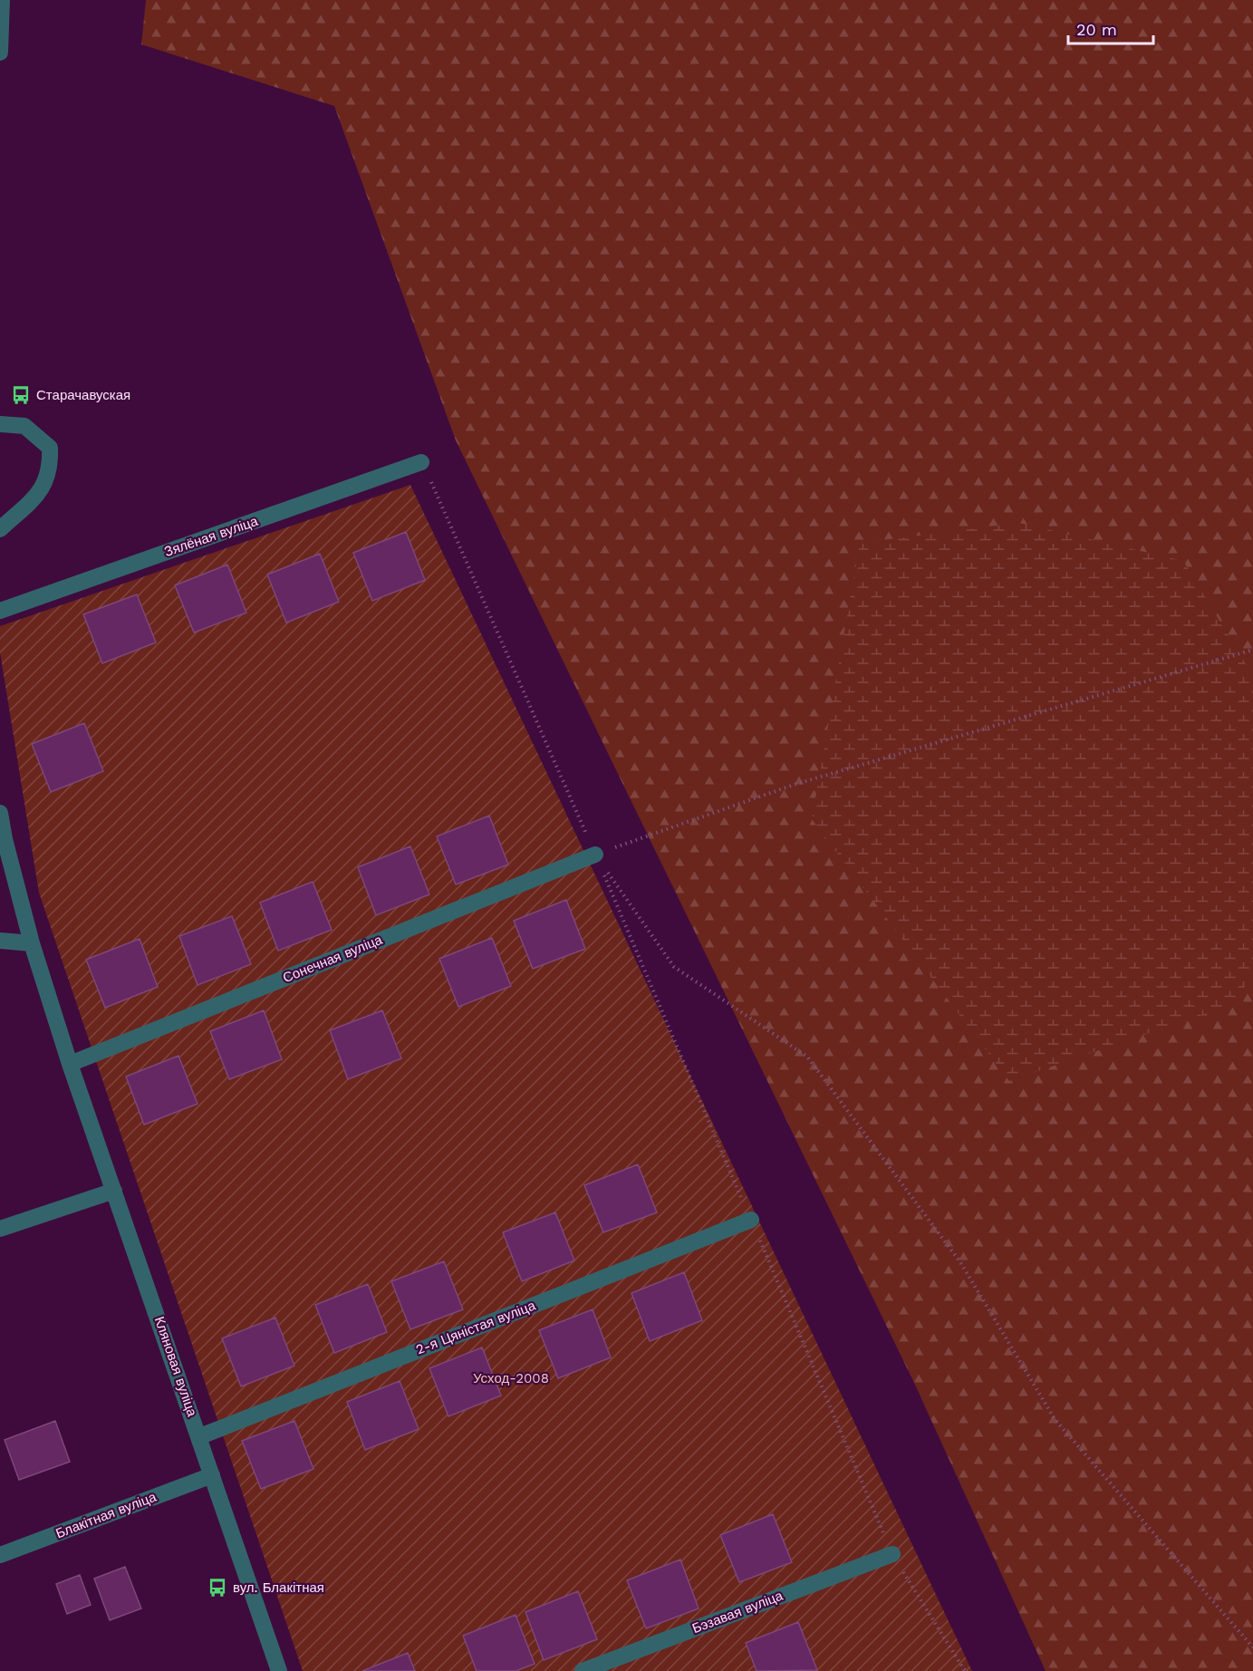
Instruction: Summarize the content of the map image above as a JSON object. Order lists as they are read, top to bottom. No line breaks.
{"streets":{"street":["Зялёная вуліца","Сонечная вуліца","2-я Цяністая вуліца","Кляновая вуліца","Блакітная вуліца","Бэзавая вуліца"]},"crossings":[["Сонечная вуліца","Кляновая вуліца"],["2-я Цяністая вуліца","Кляновая вуліца"],["Кляновая вуліца","Блакітная вуліца"]],"parks":["Усход-2008"],"places":{"bus stop":["Старачавуская","вул. Блакітная"]},"scale_bar":"20 m"}
